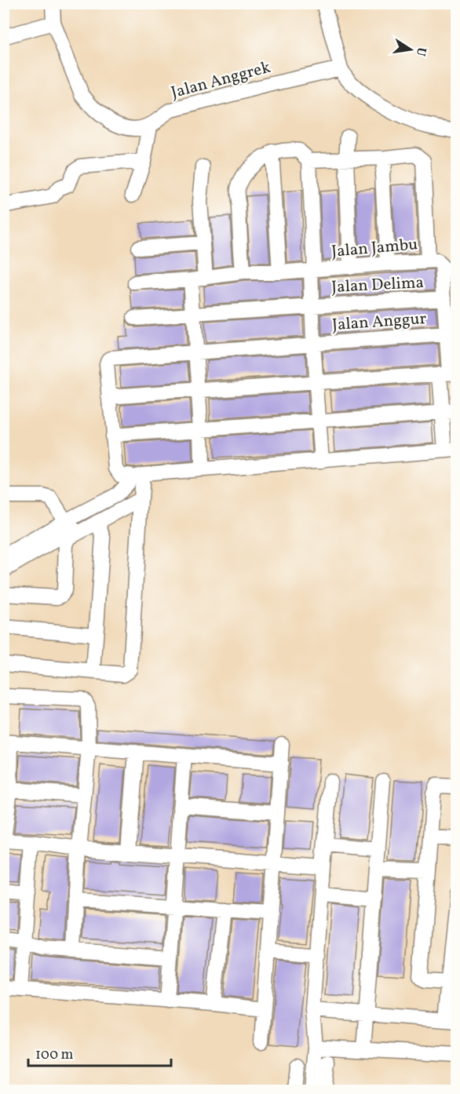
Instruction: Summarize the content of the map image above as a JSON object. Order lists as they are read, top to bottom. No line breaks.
{"streets":{"street":["Jalan Anggrek","Jalan Jambu","Jalan Delima","Jalan Anggur"]},"scale_bar":"100 m","north":"right"}
